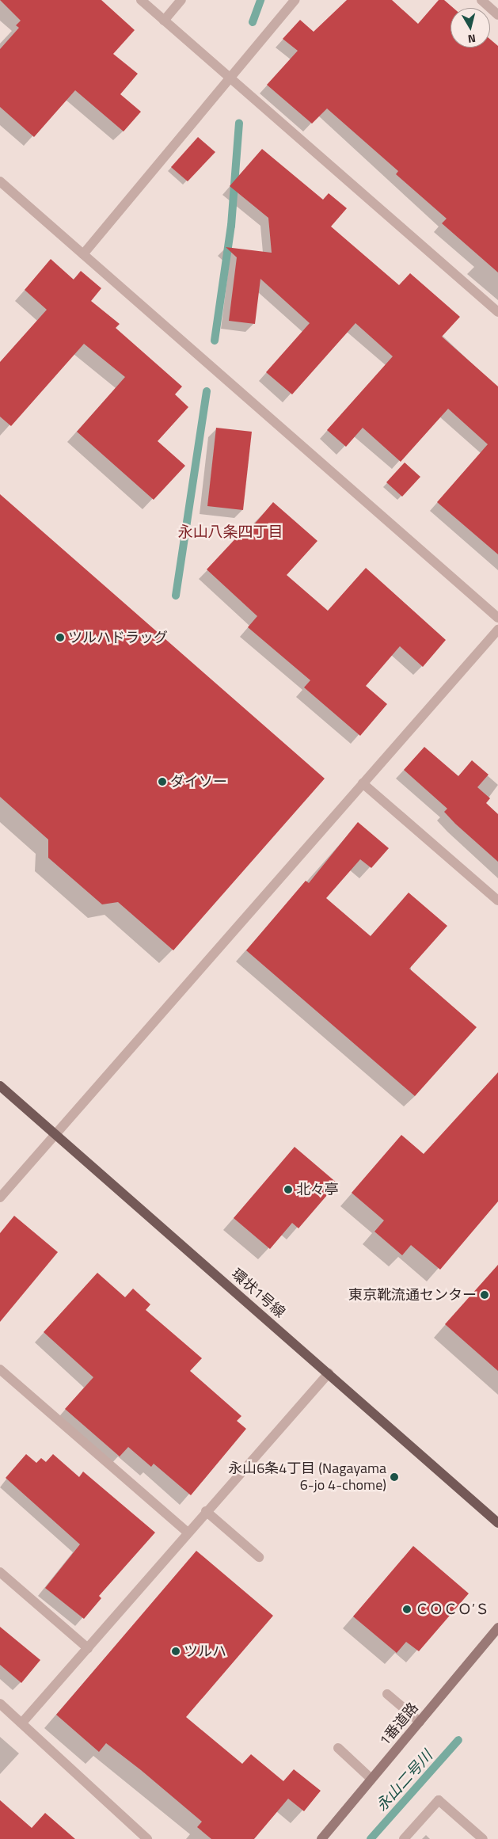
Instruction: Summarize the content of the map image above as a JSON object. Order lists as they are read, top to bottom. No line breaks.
{"streets":{"main road":["環状1号線"],"street":["1番道路"]},"districts":["永山八条四丁目"],"water":["永山二号川"],"places":["ツルハドラッグ","ダイソー","北々亭","東京靴流通センター","永山6条4丁目 (Nagayama 6-jo 4-chome)","ＣＯＣＯ’Ｓ","ツルハ"],"north":"bottom"}
